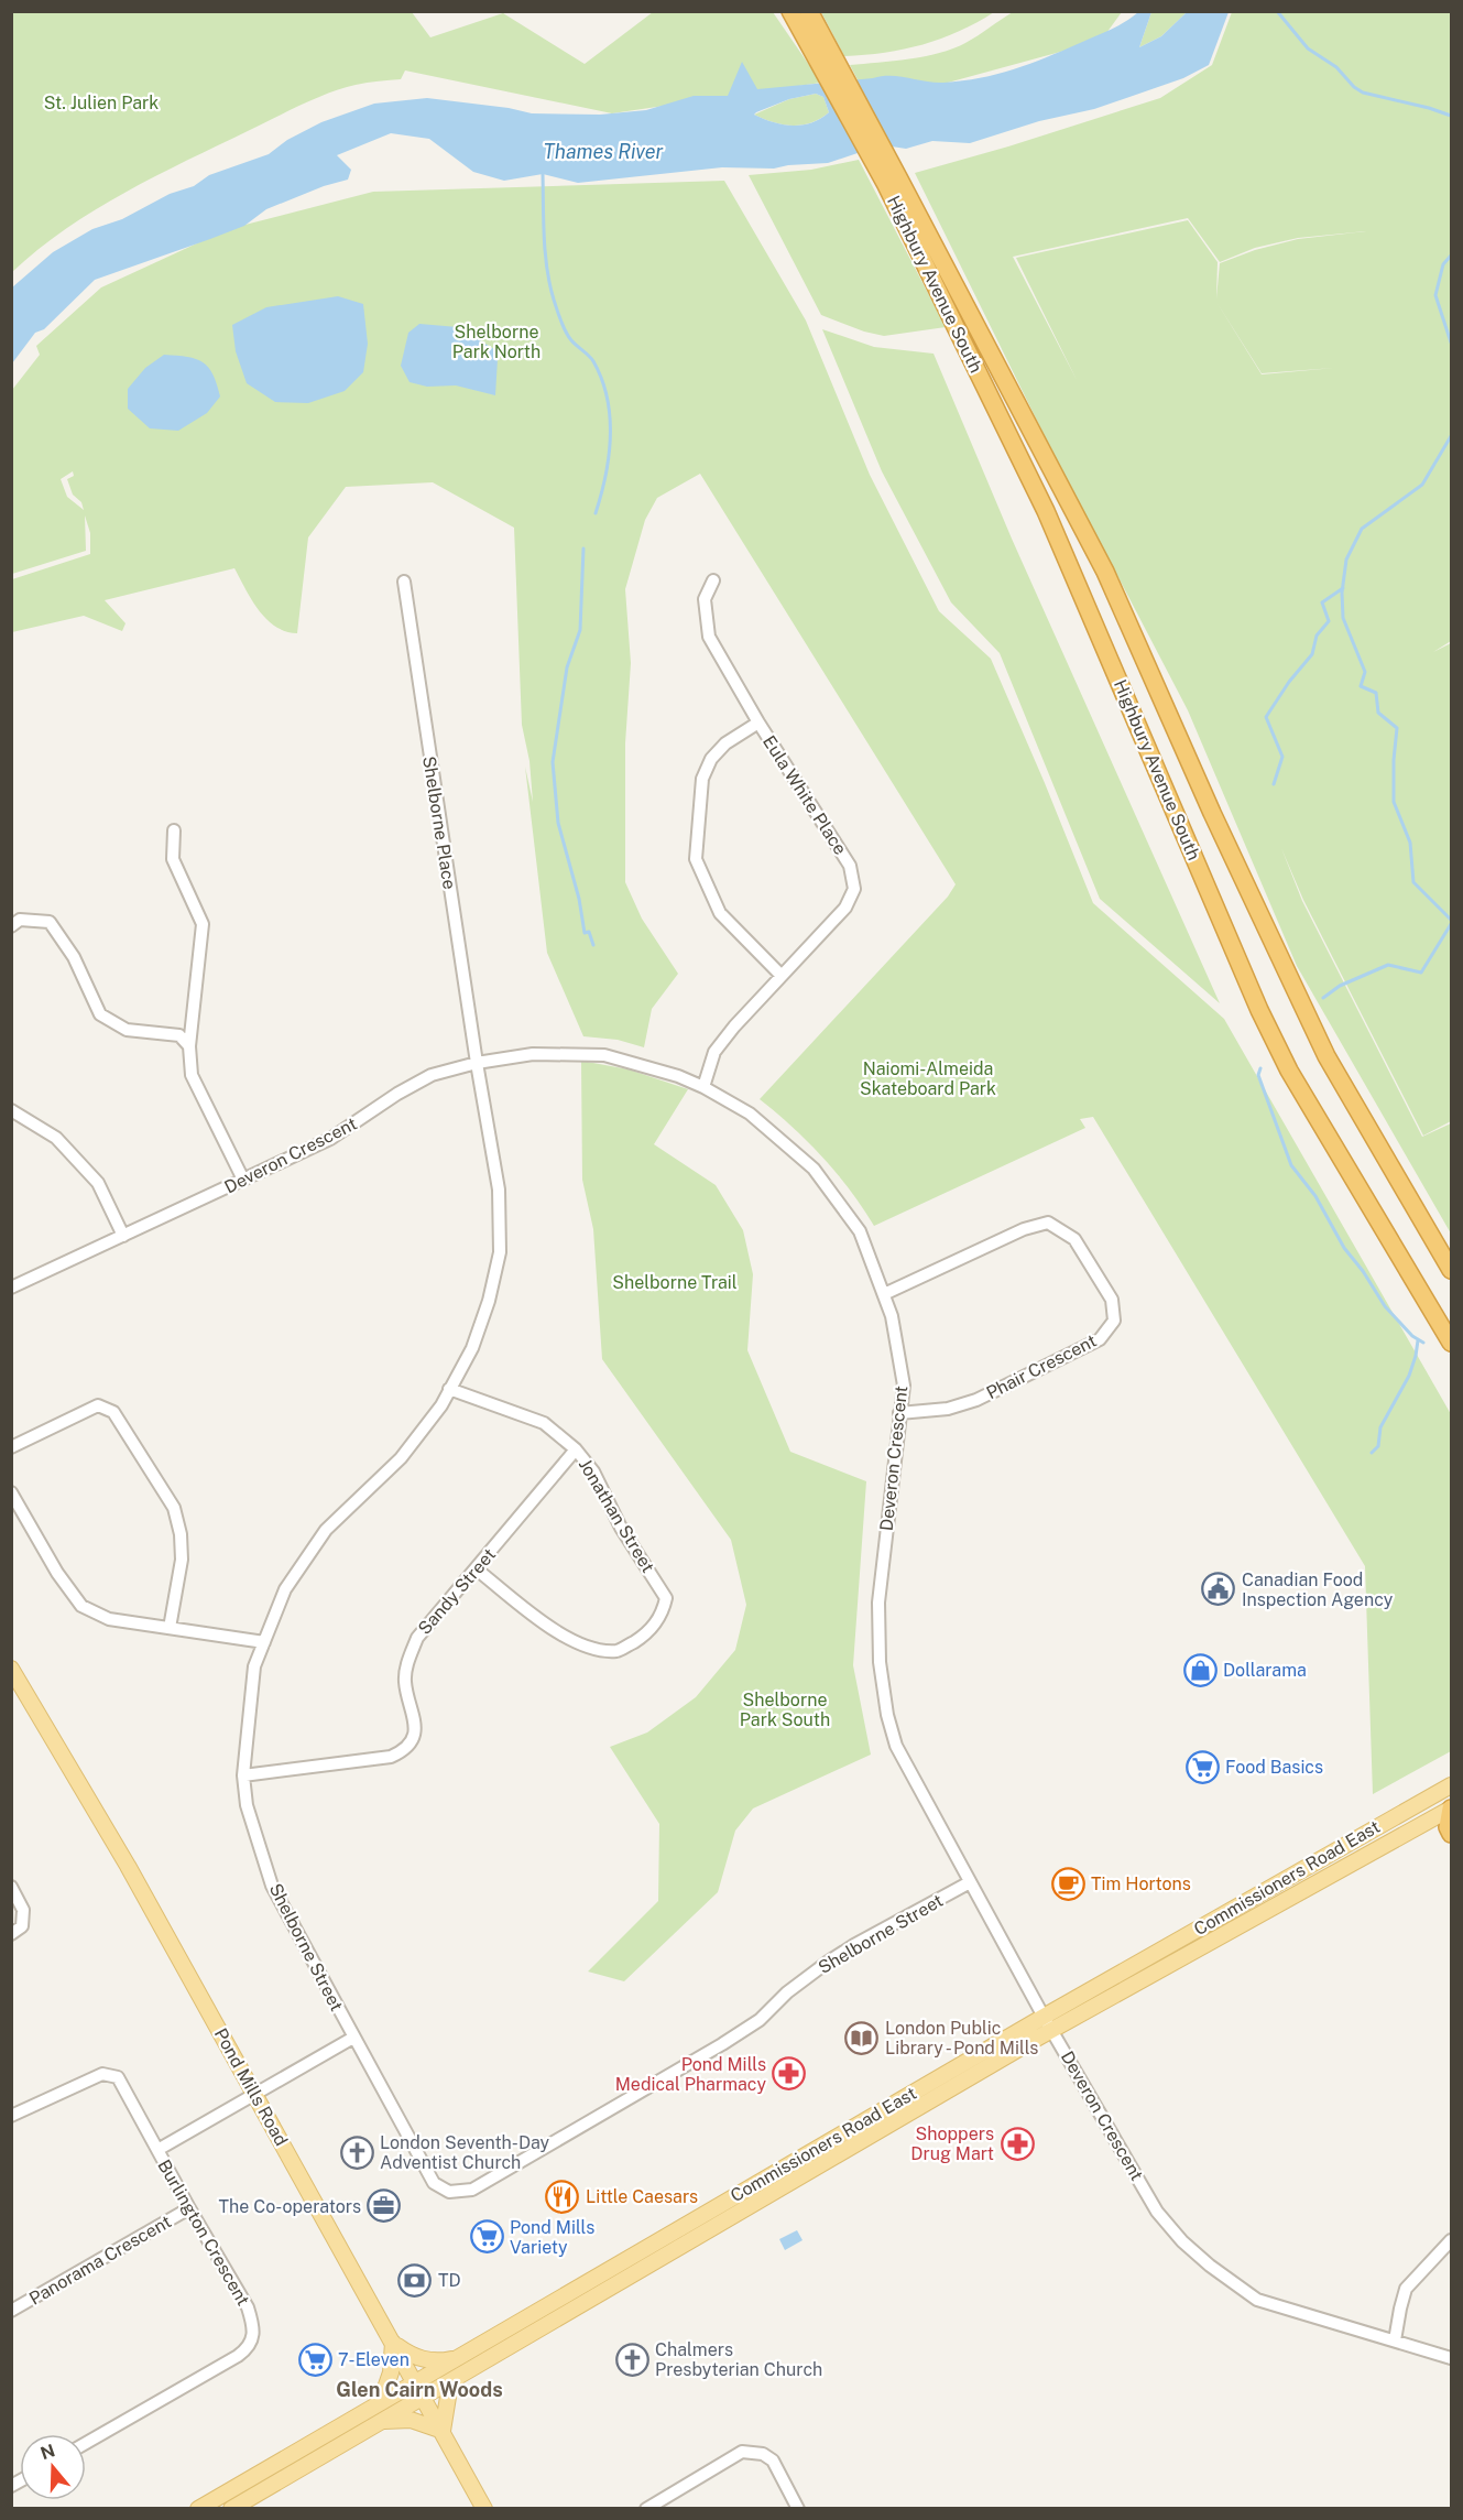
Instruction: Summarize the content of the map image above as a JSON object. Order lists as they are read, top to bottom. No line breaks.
{"streets":{"highway":["Highbury Avenue South"],"main road":["Commissioners Road East","Pond Mills Road"],"street":["Eula White Place","Shelborne Place","Deveron Crescent","Phair Crescent","Jonathan Street","Sandy Street","Shelborne Street","Burlington Crescent","Panorama Crescent"]},"crossings":[["Eula White Place","Deveron Crescent"],["Shelborne Place","Deveron Crescent"],["Shelborne Place","Shelborne Street"],["Deveron Crescent","Phair Crescent"],["Deveron Crescent","Commissioners Road East"],["Deveron Crescent","Shelborne Street"],["Jonathan Street","Sandy Street"],["Jonathan Street","Shelborne Street"],["Sandy Street","Shelborne Street"],["Commissioners Road East","Pond Mills Road"],["Burlington Crescent","Panorama Crescent"]],"districts":["Glen Cairn Woods"],"water":["Thames River"],"parks":["St. Julien Park","Shelborne Park North","Naiomi-Almeida Skateboard Park","Shelborne Trail","Shelborne Park South"],"places":{"public building":["Canadian Food Inspection Agency"],"shop":["Dollarama"],"supermarket":["Food Basics","Pond Mills Variety","7-Eleven"],"cafe":["Tim Hortons"],"library":["London Public Library - Pond Mills"],"pharmacy":["Pond Mills Medical Pharmacy","Shoppers Drug Mart"],"church":["London Seventh-Day Adventist Church","Chalmers Presbyterian Church"],"restaurant":["Little Caesars"],"office":["The Co-operators"],"bank":["TD"]},"north":"top"}
